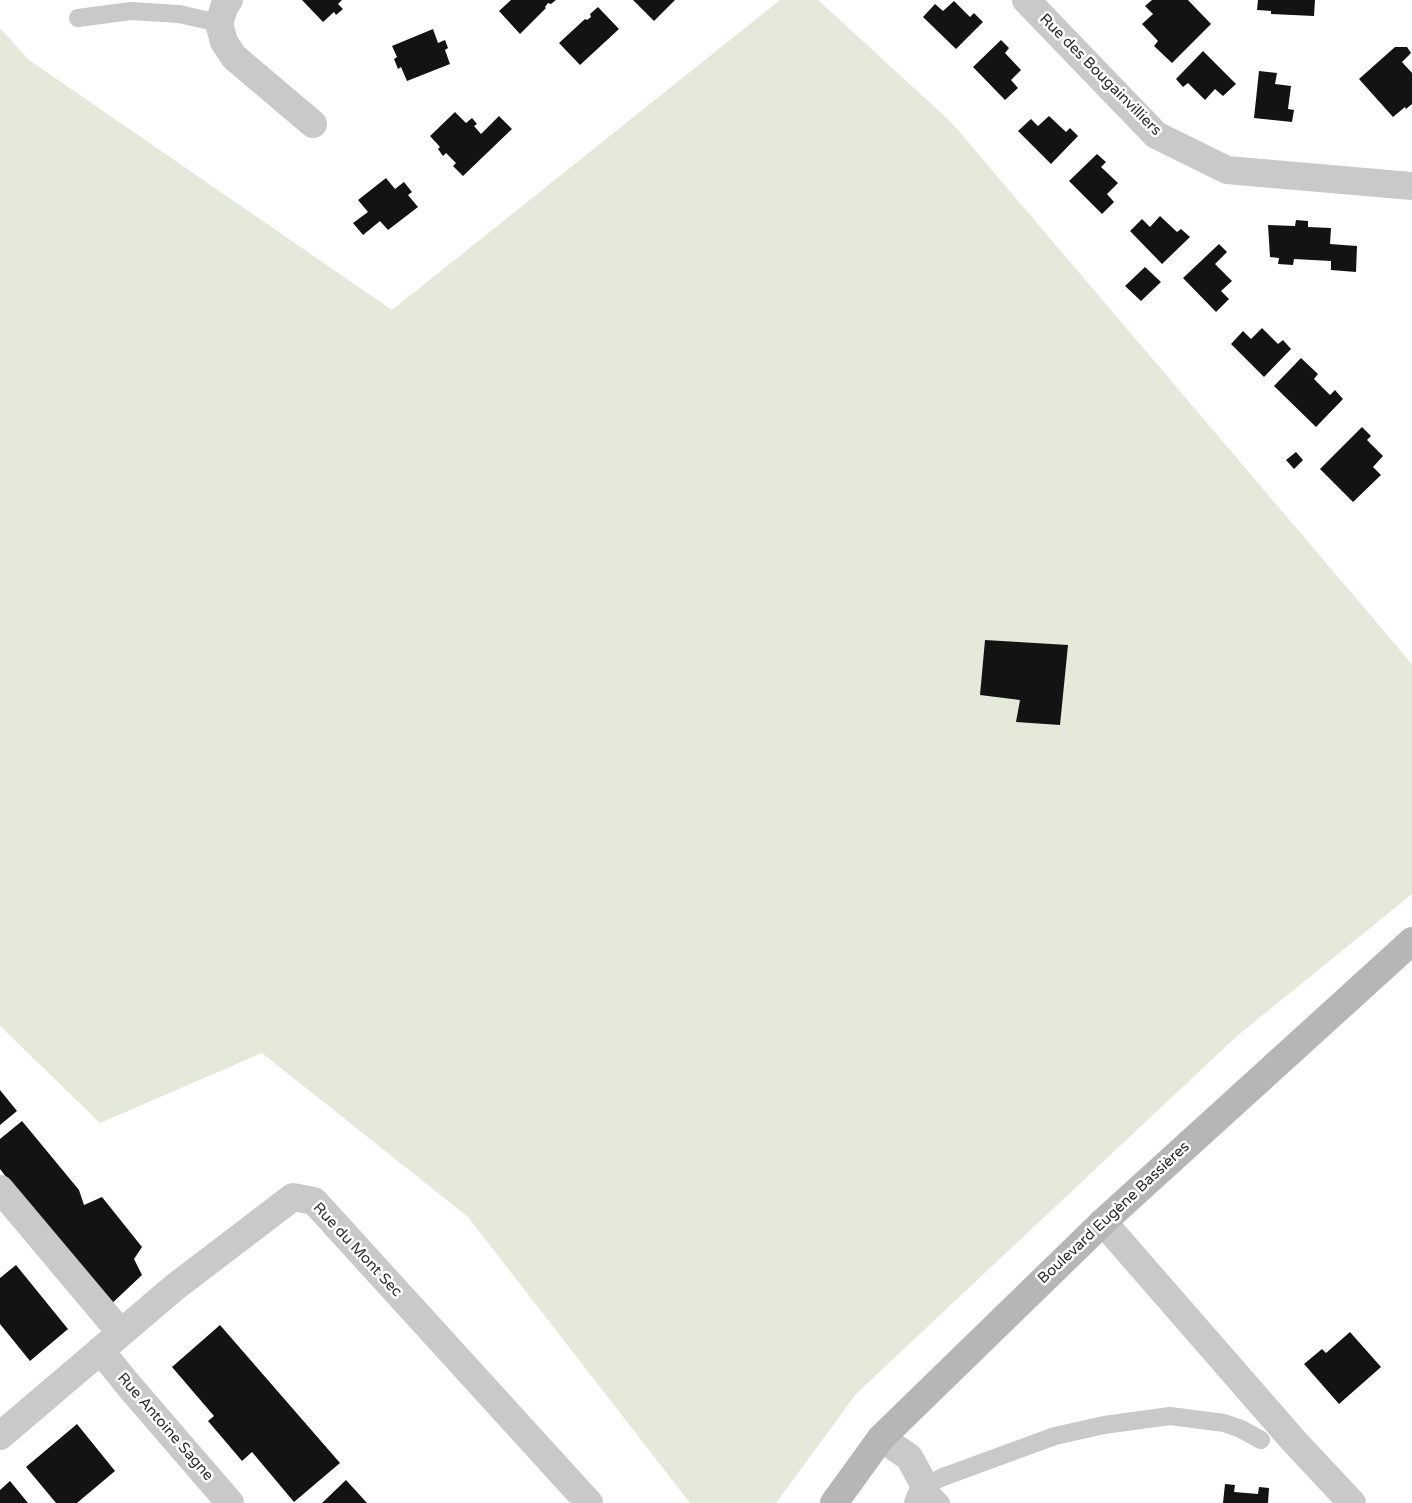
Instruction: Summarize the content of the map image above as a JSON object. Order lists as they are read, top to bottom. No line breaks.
{"streets":{"street":["Rue des Bougainvilliers","Boulevard Eugène Bassières","Rue du Mont Sec","Rue Antoine Sagne"]},"crossings":[["Rue du Mont Sec","Rue Antoine Sagne"]]}
